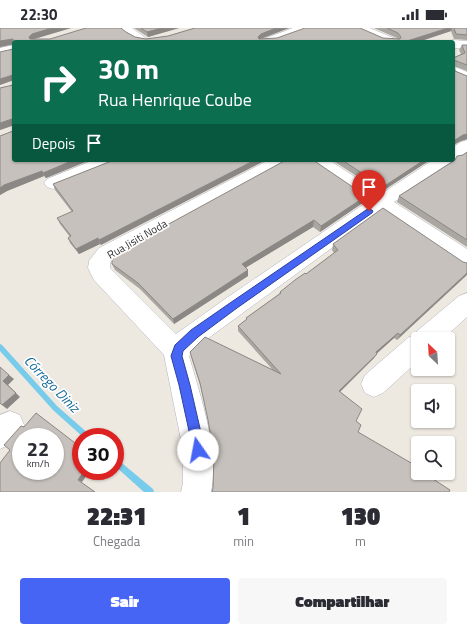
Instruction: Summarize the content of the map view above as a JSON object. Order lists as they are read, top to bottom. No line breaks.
{"streets":{"street":["Rua Jisiti Noda"]},"water":["Córrego Diniz"],"north":"top left","page":{"status":"22:30","turn":["30 m","Rua Henrique Coube"],"then":"Depois","speed":"22 km/h","limit":"30","eta":["22:31","Chegada","1","min","130","m"],"buttons":["Sair","Compartilhar"]}}
